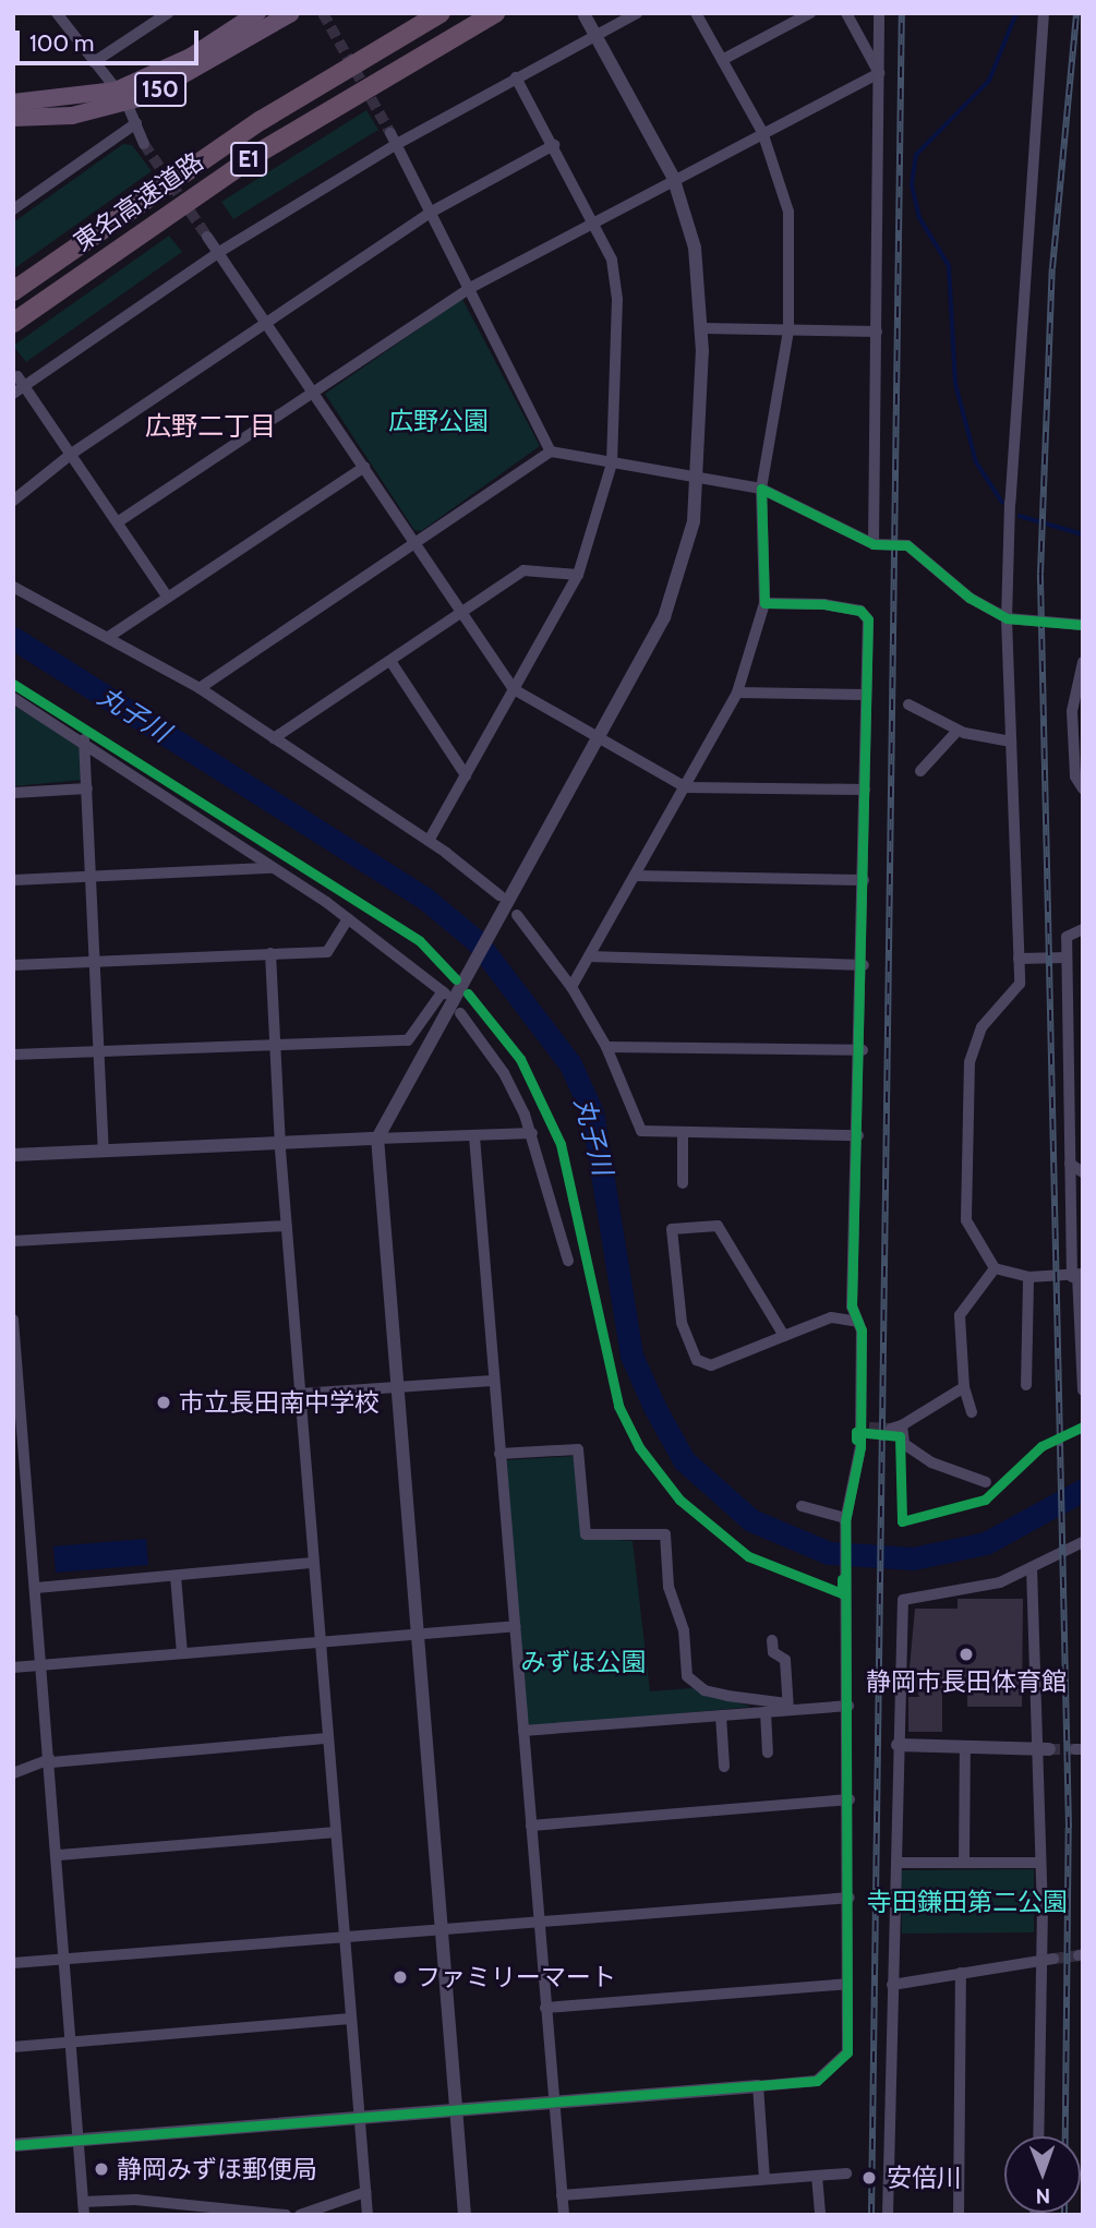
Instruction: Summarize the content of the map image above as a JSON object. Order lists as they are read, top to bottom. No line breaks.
{"streets":{"highway":["150","E1","東名高速道路"]},"districts":["広野二丁目"],"water":["丸子川"],"parks":["広野公園","みずほ公園","寺田鎌田第二公園"],"places":["市立長田南中学校","静岡市長田体育館","ファミリーマート","静岡みずほ郵便局","安倍川"],"scale_bar":"100 m","north":"bottom"}
